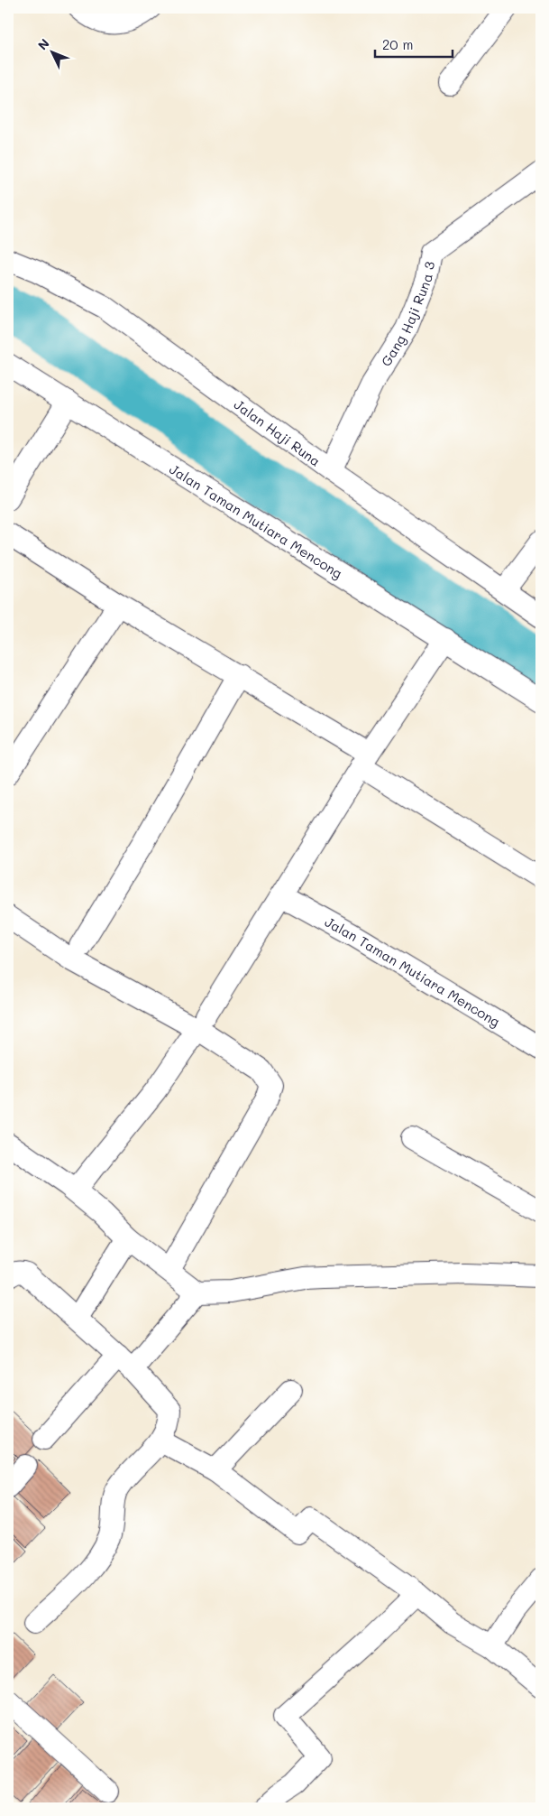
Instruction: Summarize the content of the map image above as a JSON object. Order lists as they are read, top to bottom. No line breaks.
{"streets":{"street":["Gang Haji Runa 3","Jalan Haji Runa","Jalan Taman Mutiara Mencong"]},"crossings":[["Gang Haji Runa 3","Jalan Haji Runa"]],"scale_bar":"20 m","north":"top left"}
